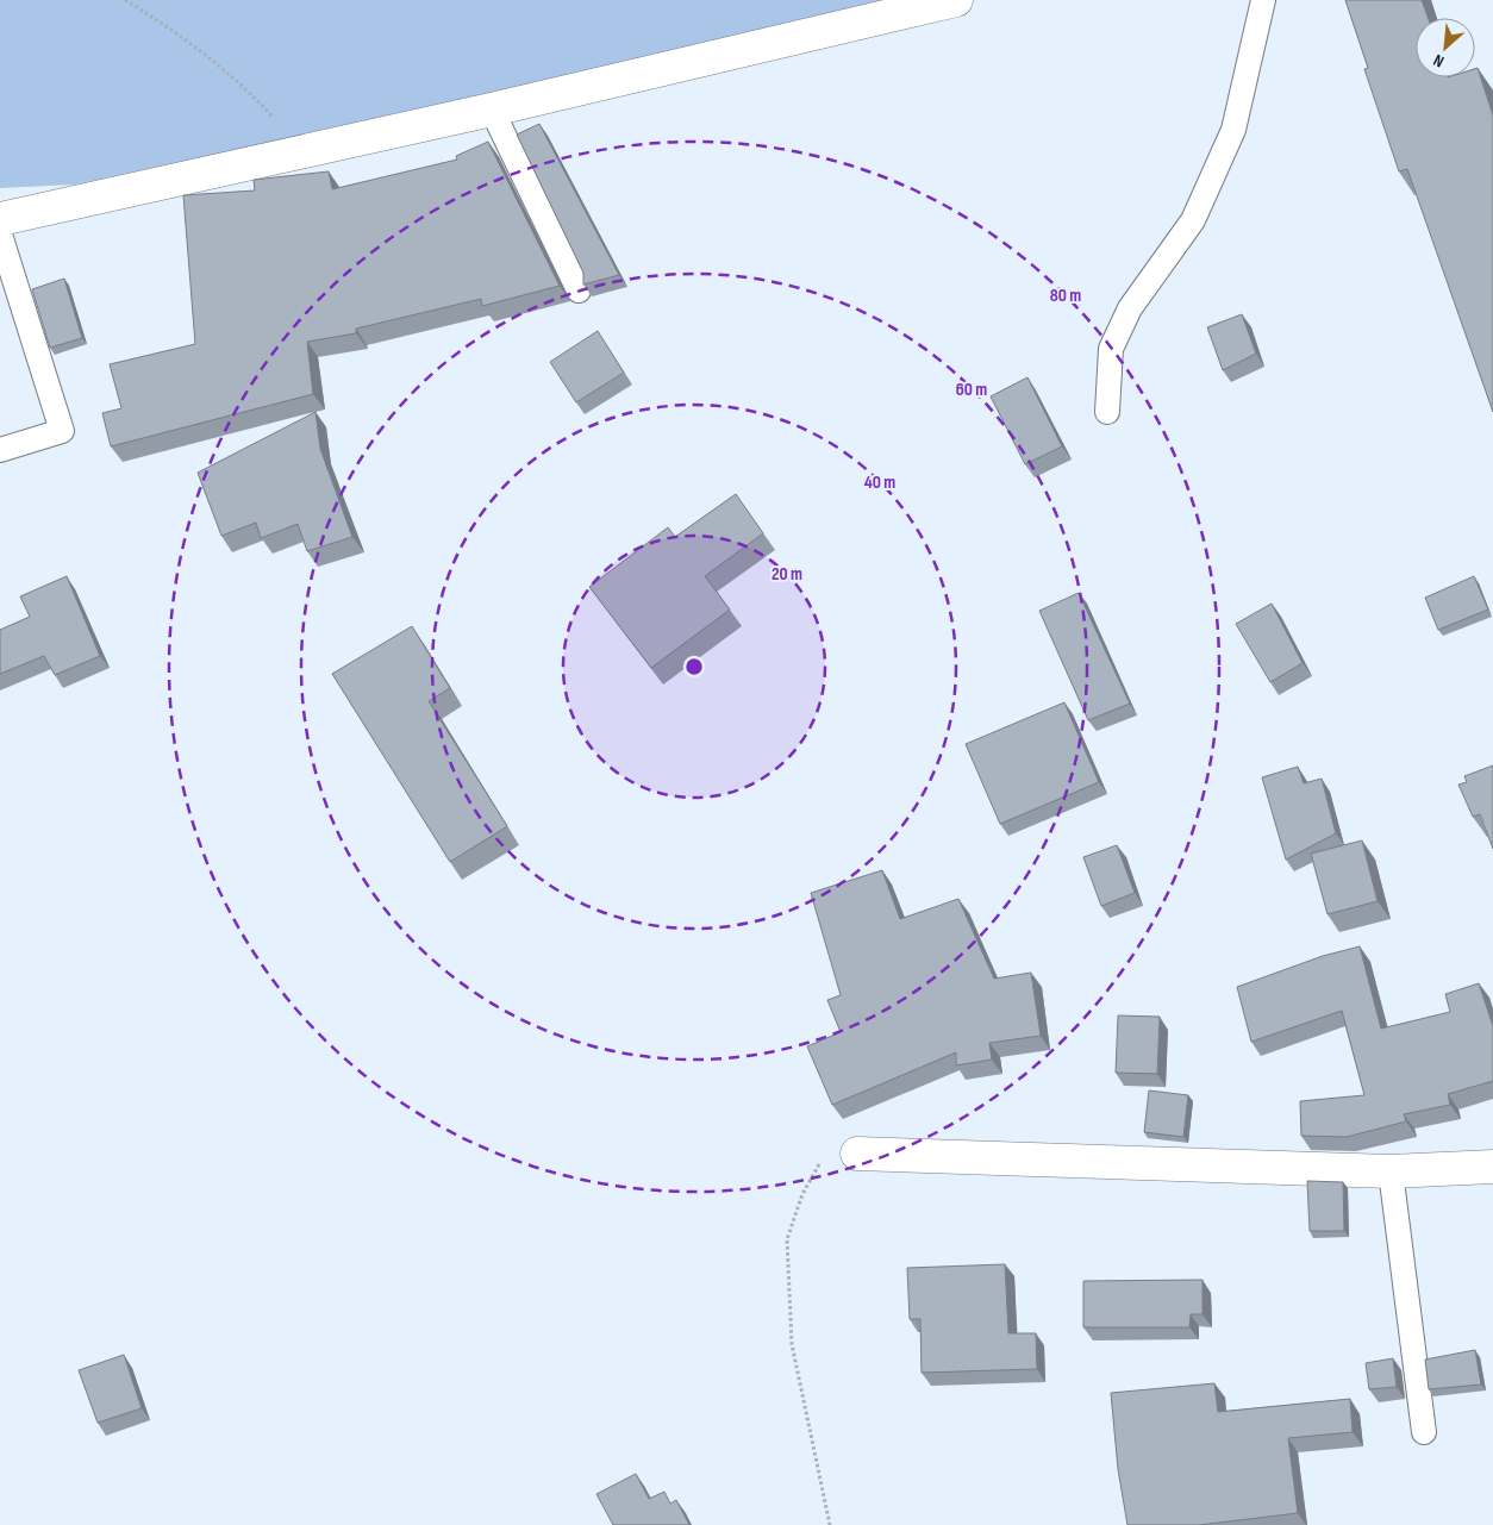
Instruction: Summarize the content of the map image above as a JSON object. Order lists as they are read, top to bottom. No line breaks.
{"north":"bottom left","rings":["80 m","60 m","40 m","20 m"]}
